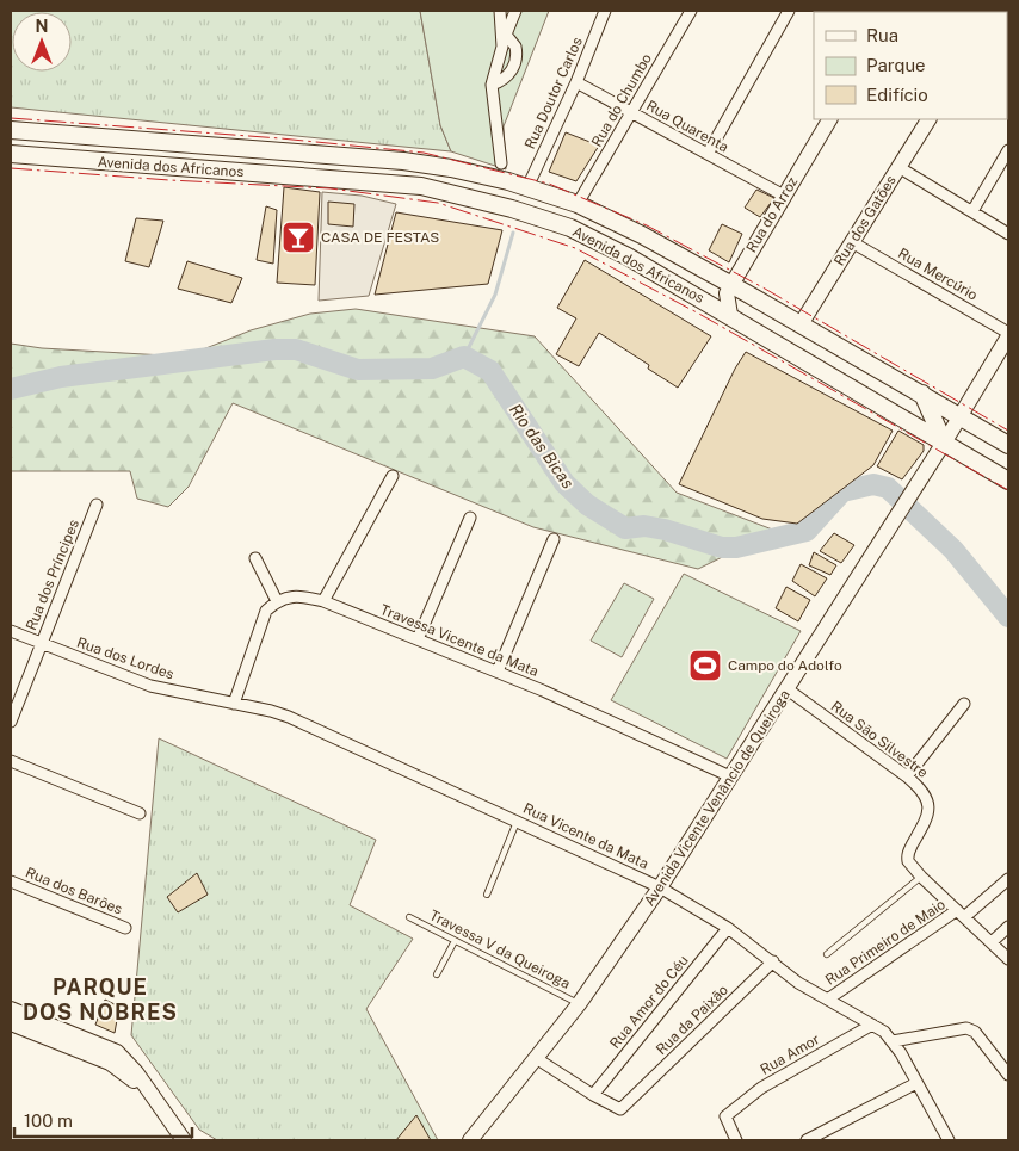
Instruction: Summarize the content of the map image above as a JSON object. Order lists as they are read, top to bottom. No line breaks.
{"streets":{"main road":["Avenida dos Africanos"],"street":["Rua Doutor Carlos","Rua do Chumbo","Rua Quarenta","Rua do Arroz","Rua dos Gatões","Rua Mercúrio","Rua dos Príncipes","Travessa Vicente da Mata","Rua dos Lordes","Rua São Silvestre","Avenida Vicente Venâncio de Queiroga","Rua Vicente da Mata","Rua dos Barões","Rua Primeiro de Maio","Rua Amor do Céu","Rua da Paixão","Rua Amor"],"lane":["Travessa V da Queiroga"]},"crossings":[["Rua Doutor Carlos","Rua Quarenta"],["Rua Doutor Carlos","Avenida dos Africanos"],["Rua do Chumbo","Rua Quarenta"],["Rua do Chumbo","Avenida dos Africanos"],["Rua Quarenta","Rua do Arroz"],["Avenida dos Africanos","Rua do Arroz"],["Avenida dos Africanos","Rua dos Gatões"],["Avenida dos Africanos","Avenida Vicente Venâncio de Queiroga"],["Rua dos Gatões","Rua Mercúrio"],["Rua Mercúrio","Avenida Vicente Venâncio de Queiroga"],["Rua dos Príncipes","Rua dos Lordes"],["Travessa Vicente da Mata","Avenida Vicente Venâncio de Queiroga"],["Rua dos Lordes","Rua Vicente da Mata"],["Rua São Silvestre","Avenida Vicente Venâncio de Queiroga"],["Rua São Silvestre","Rua Primeiro de Maio"],["Avenida Vicente Venâncio de Queiroga","Rua Vicente da Mata"],["Avenida Vicente Venâncio de Queiroga","Travessa V da Queiroga"],["Rua Vicente da Mata","Rua Primeiro de Maio"],["Rua Vicente da Mata","Rua Amor do Céu"],["Rua Vicente da Mata","Rua da Paixão"],["Rua Vicente da Mata","Rua Amor"],["Rua Amor do Céu","Rua da Paixão"]],"districts":["PARQUE DOS NOBRES"],"water":["Rio das Bicas"],"places":{"bar":["CASA DE FESTAS"],"sports":["Campo do Adolfo"]},"legend":["Rua","Parque","Edifício"],"scale_bar":"100 m","north":"top"}
